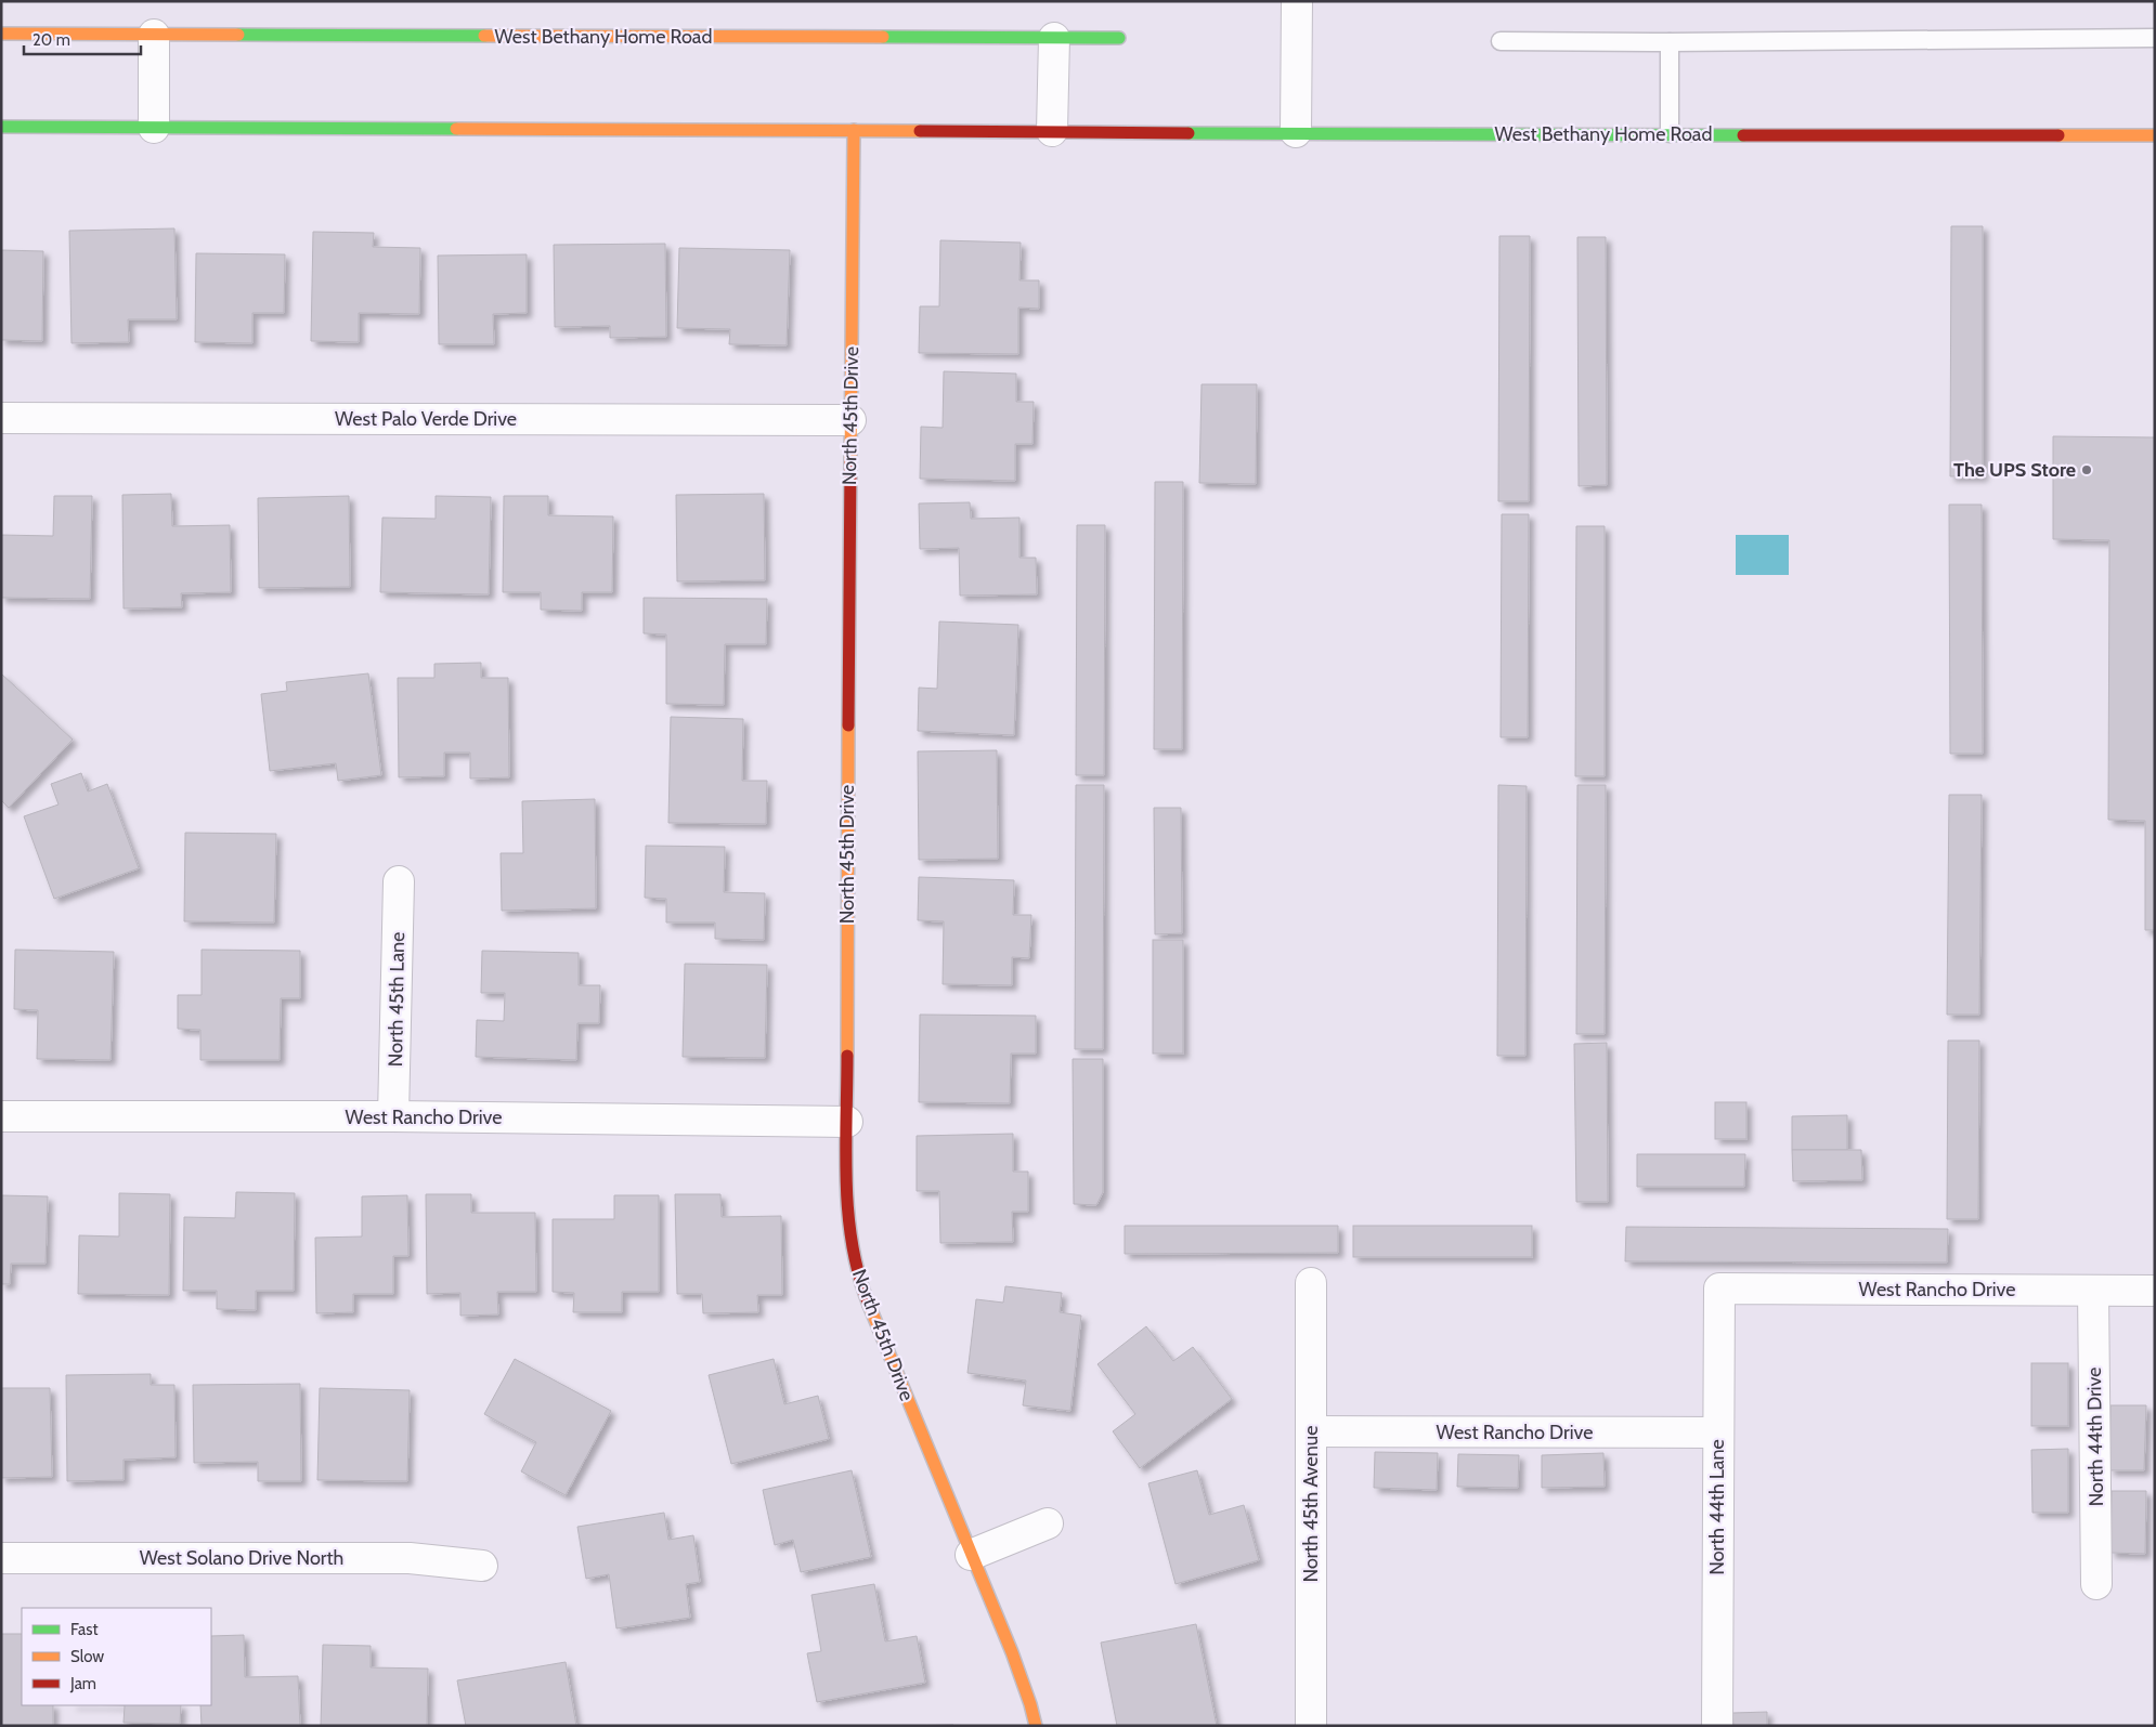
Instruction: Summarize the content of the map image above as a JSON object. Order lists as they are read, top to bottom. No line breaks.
{"streets":{"street":["West Bethany Home Road","North 45th Drive","West Palo Verde Drive","North 45th Lane","West Rancho Drive","North 44th Drive","North 45th Avenue","North 44th Lane","West Solano Drive North"]},"crossings":[["West Bethany Home Road","North 45th Drive"],["North 45th Drive","West Palo Verde Drive"],["North 45th Drive","West Rancho Drive"],["North 45th Lane","West Rancho Drive"],["West Rancho Drive","North 44th Drive"],["West Rancho Drive","North 45th Avenue"],["West Rancho Drive","North 44th Lane"]],"places":["The UPS Store"],"legend":["Fast","Slow","Jam"],"scale_bar":"20 m"}
